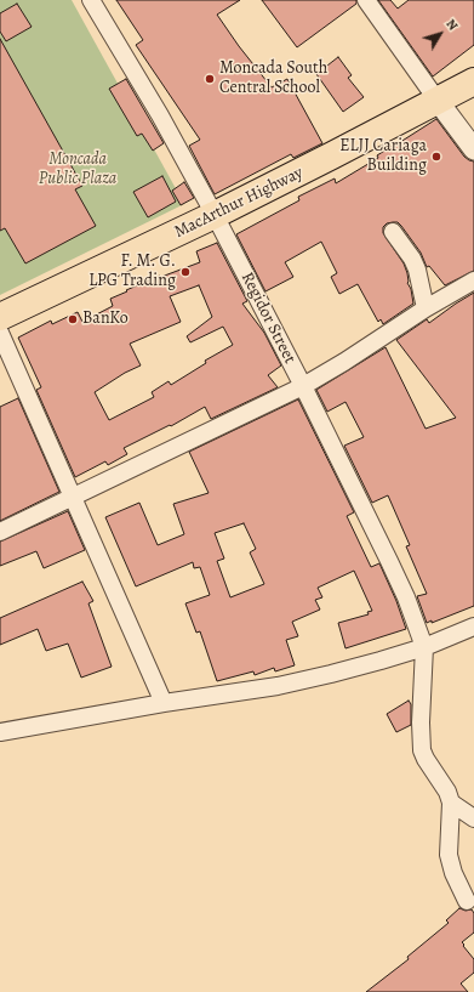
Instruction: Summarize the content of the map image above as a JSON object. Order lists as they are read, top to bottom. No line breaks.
{"streets":{"highway":["MacArthur Highway"],"street":["Regidor Street"]},"crossings":[["MacArthur Highway","Regidor Street"]],"parks":["Moncada Public Plaza"],"places":["Moncada South Central School","ELJJ Cariaga Building","F. M. G. LPG Trading","BanKo"],"north":"top right"}
